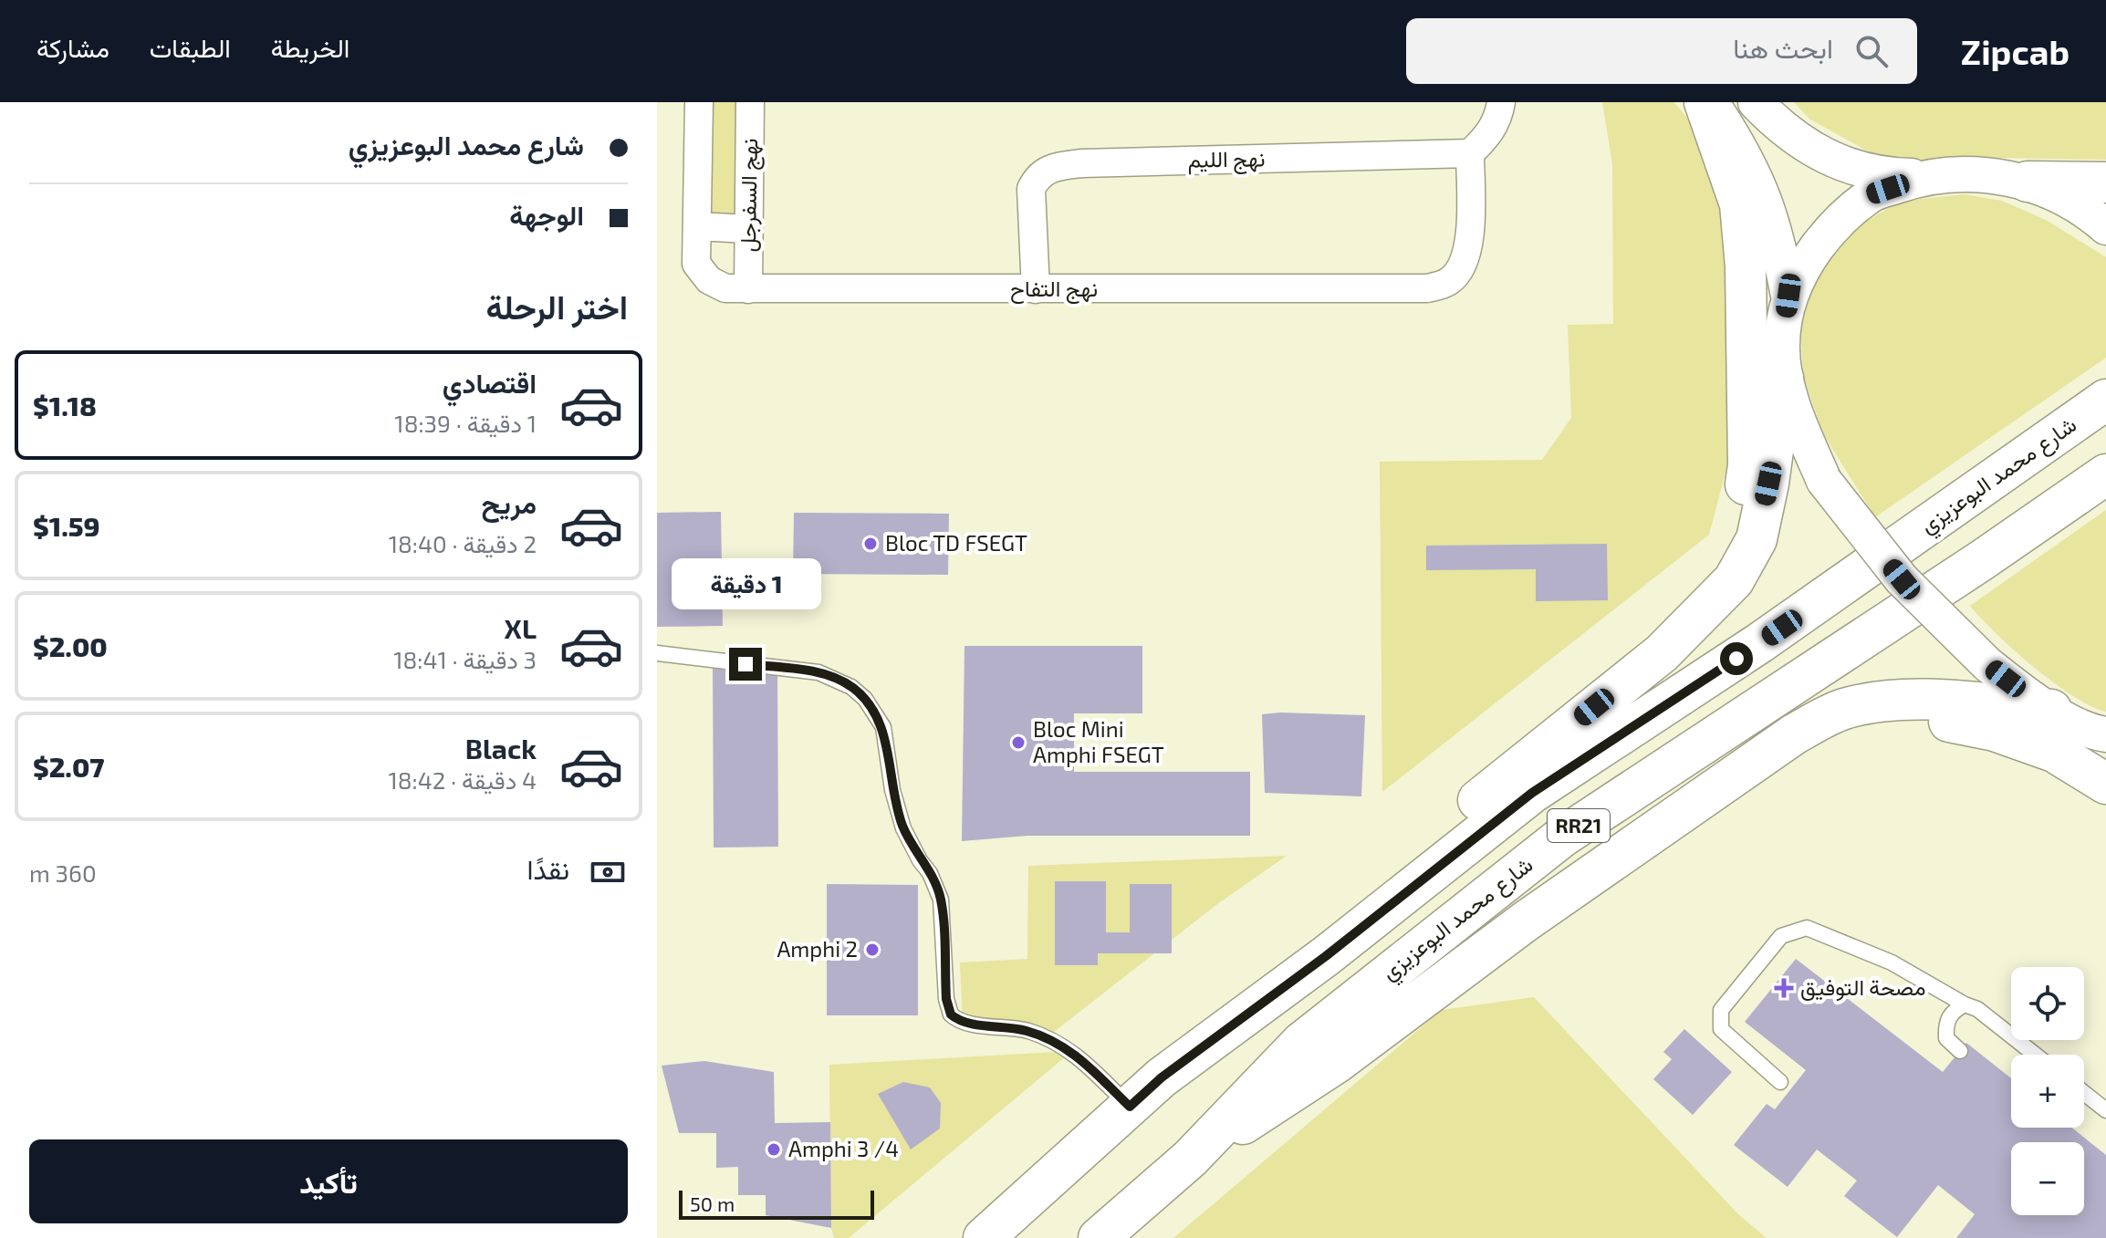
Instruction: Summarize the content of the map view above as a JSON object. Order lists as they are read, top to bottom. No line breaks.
{"streets":{"highway":["شارع محمد البوعزيزي","RR21"],"street":["نهج الليم","نهج السفرجل","نهج التفاح"]},"crossings":[["نهج الليم","نهج التفاح"],["نهج السفرجل","نهج التفاح"]],"places":{"other":["Bloc TD FSEGT","Bloc Mini Amphi FSEGT","Amphi 2","Amphi 3 /4"],"health":["مصحة التوفيق"]},"scale_bar":"50 m","page":{"header":"Zipcab","search":"ابحث هنا","nav":["الخريطة","الطبقات","مشاركة"],"banner":["شارع محمد البوعزيزي","الوجهة"],"heading":"اختر الرحلة","list":[{"name":"اقتصادي","note":"1 دقيقة · 18:39","value":"$1.18"},{"name":"مريح","note":"2 دقيقة · 18:40","value":"$1.59"},{"name":"XL","note":"3 دقيقة · 18:41","value":"$2.00"},{"name":"Black","note":"4 دقيقة · 18:42","value":"$2.07"}],"bubble":"1 دقيقة","pay":["نقدًا","360 m"],"map_buttons":["+","−"],"buttons":"تأكيد","scale":"50 m"}}
